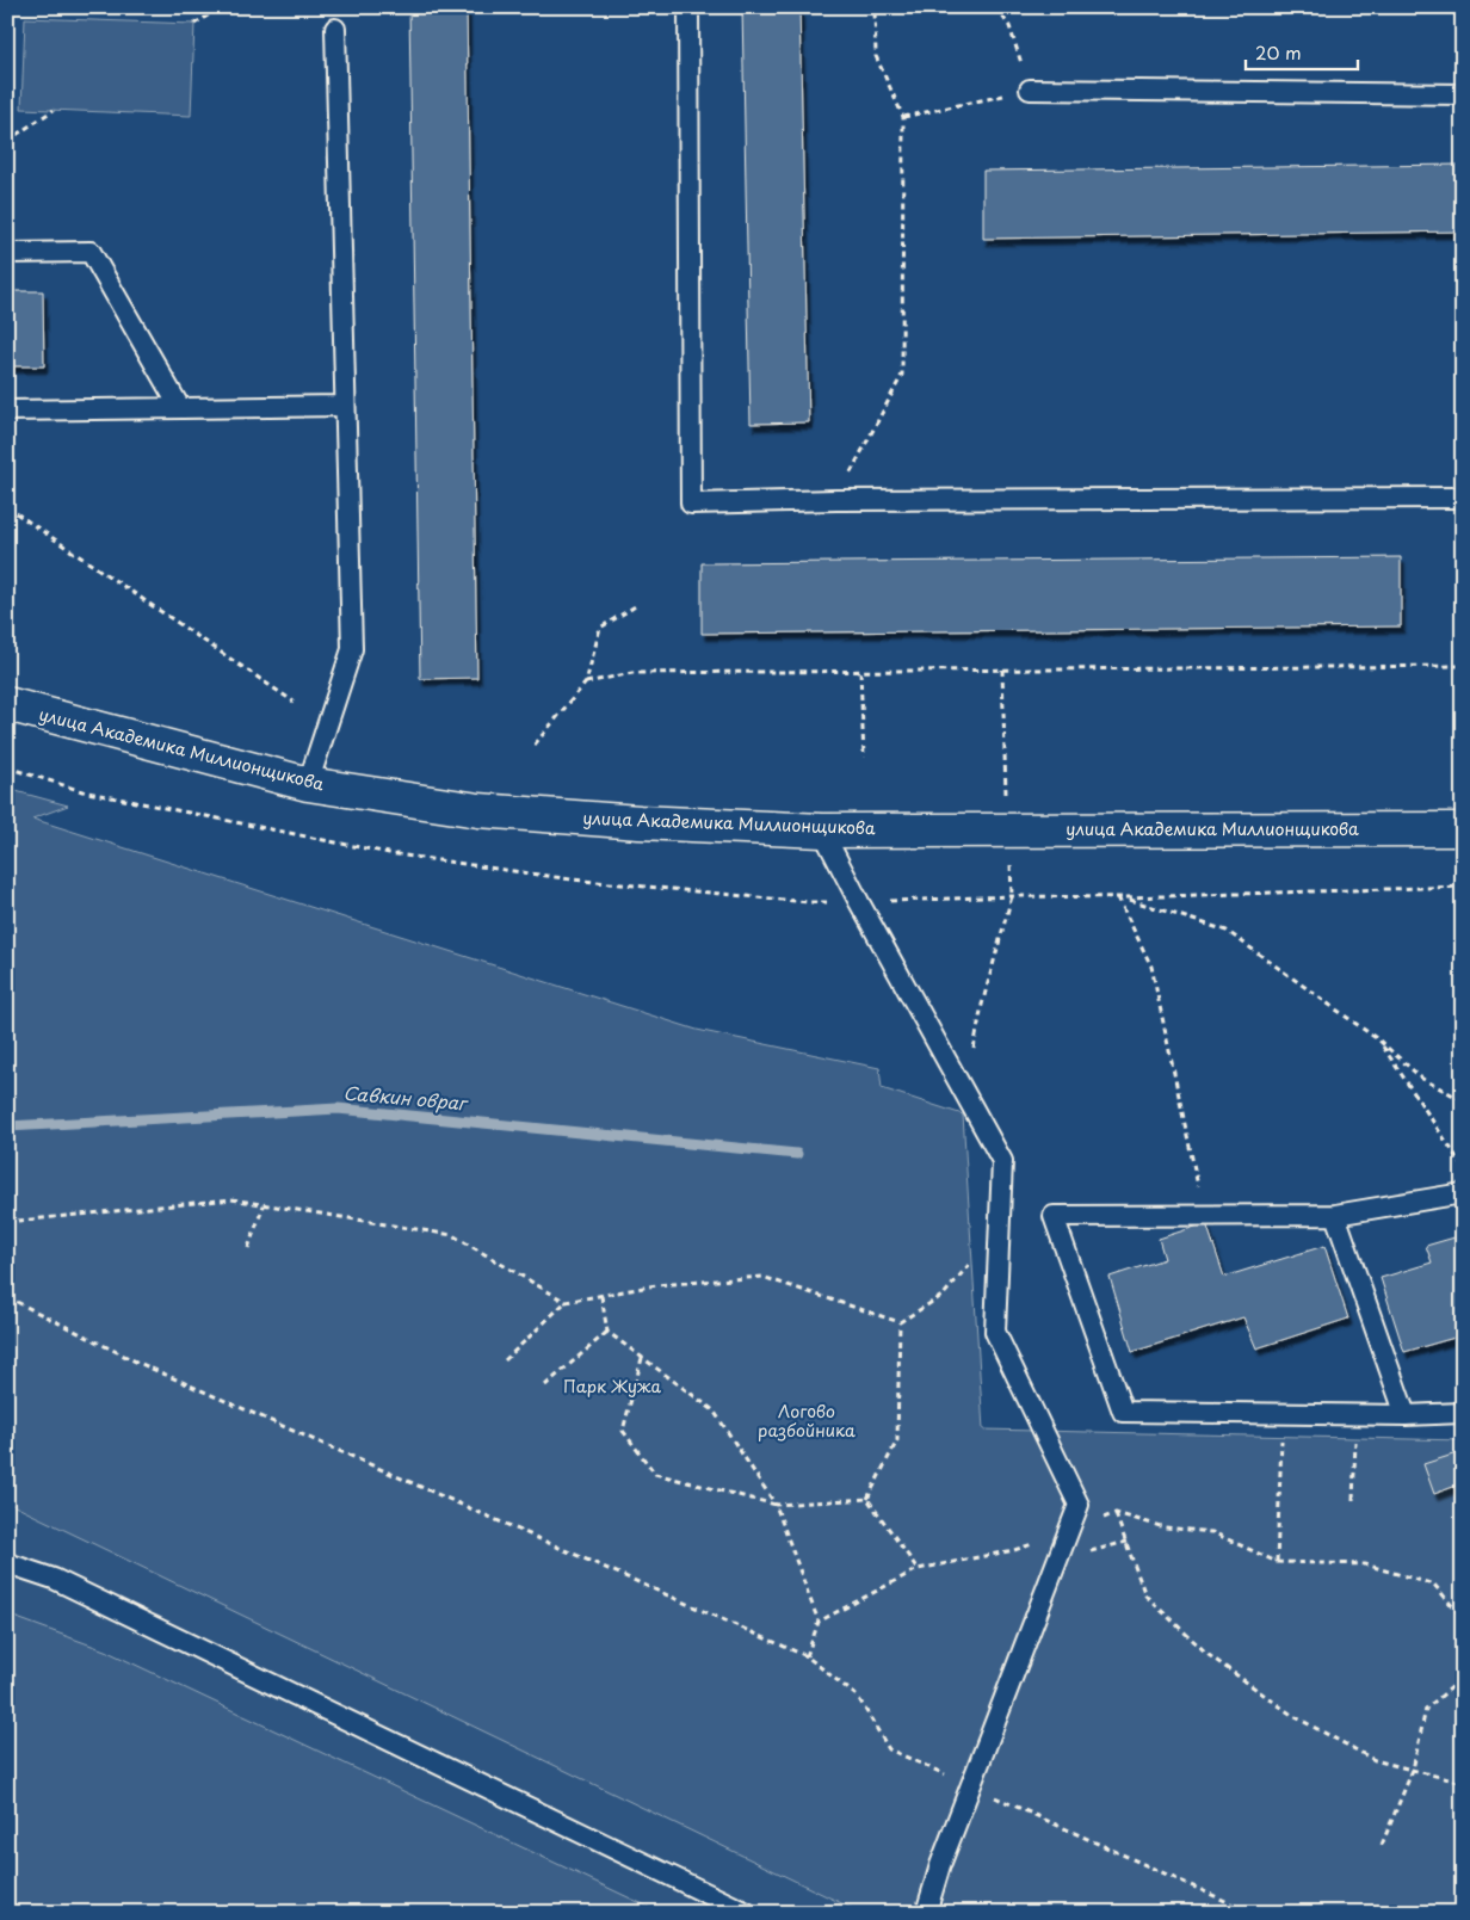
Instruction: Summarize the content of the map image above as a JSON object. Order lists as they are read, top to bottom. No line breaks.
{"streets":{"street":["улица Академика Миллионщикова"]},"water":["Савкин овраг"],"parks":["Парк Жужа","Логово разбойника"],"scale_bar":"20 m"}
